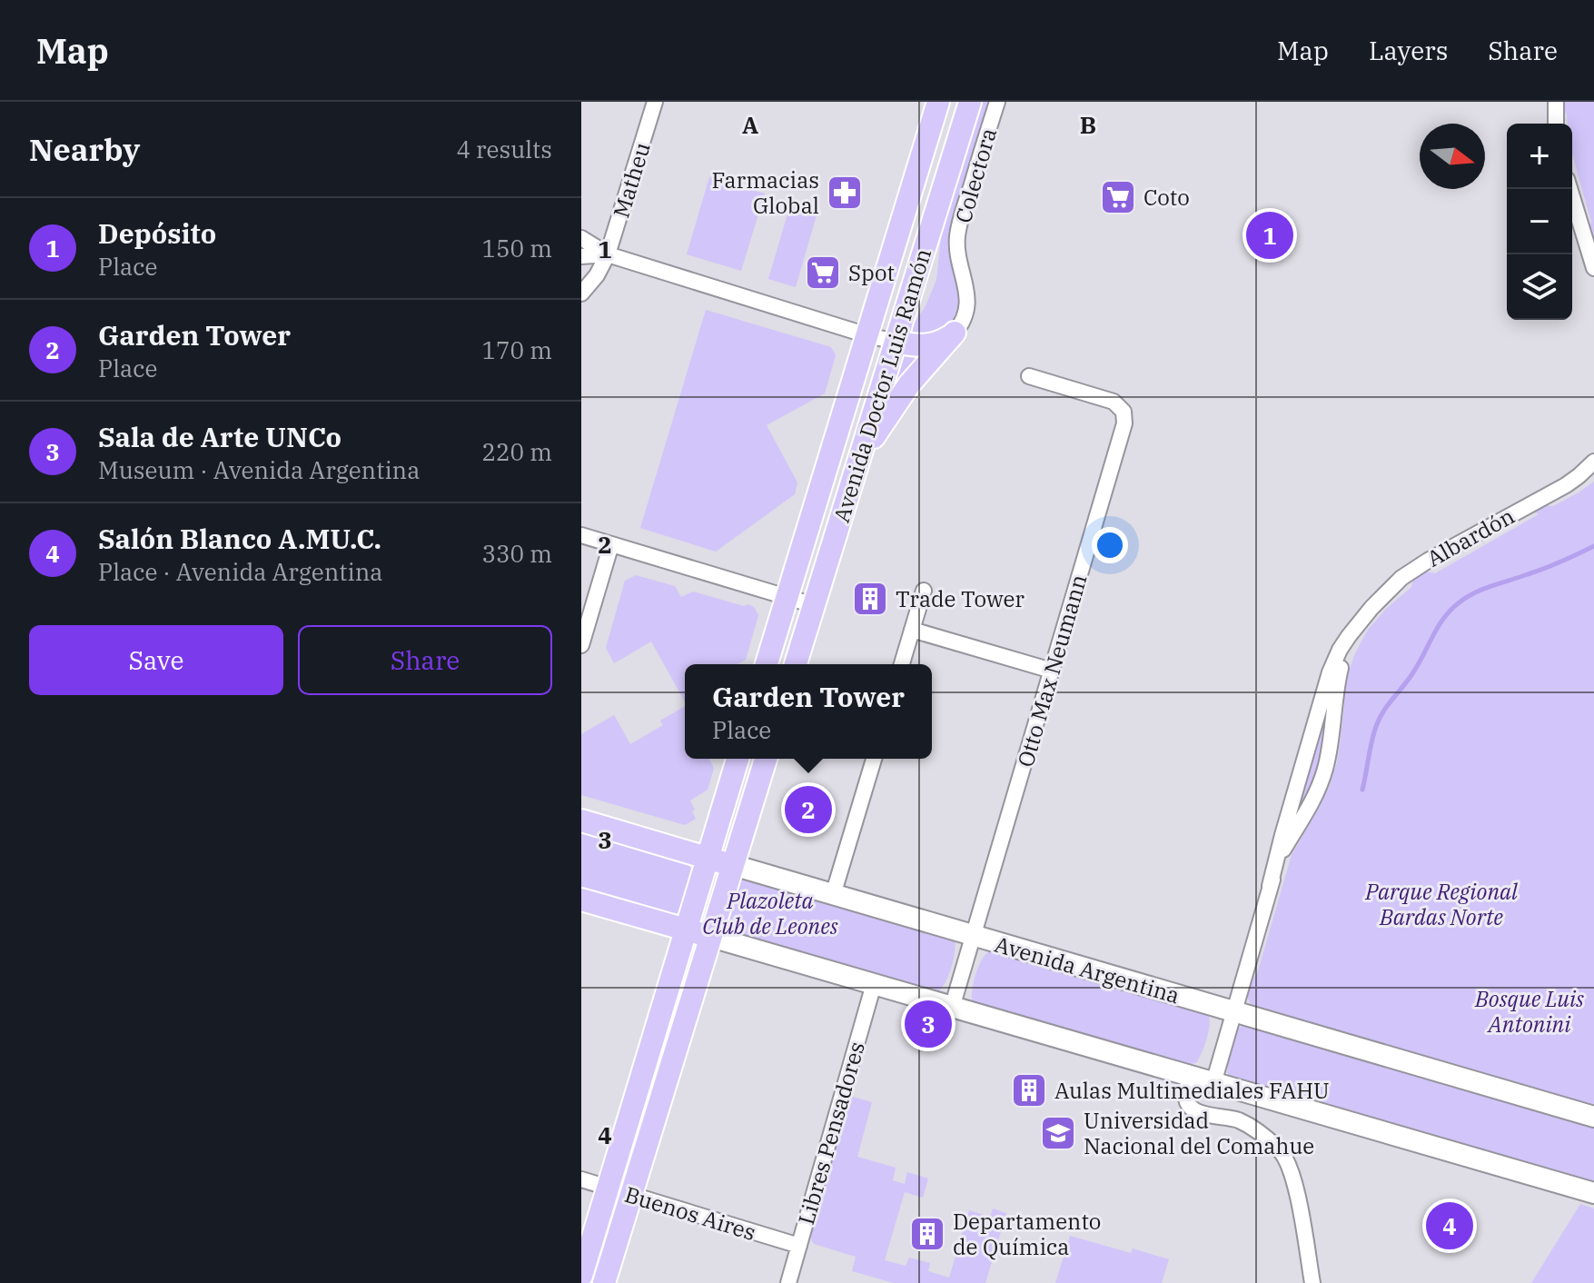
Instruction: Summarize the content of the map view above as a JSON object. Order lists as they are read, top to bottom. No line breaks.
{"streets":{"main road":["Avenida Doctor Luis Ramón","Avenida Argentina"],"street":["Colectora","Matheu","Albardón","Otto Max Neumann","Libres Pensadores","Buenos Aires"]},"crossings":[["Albardón","Avenida Argentina"],["Otto Max Neumann","Avenida Argentina"],["Libres Pensadores","Buenos Aires"]],"parks":["Parque Regional Bardas Norte","Plazoleta Club de Leones","Bosque Luis Antonini"],"places":{"pharmacy":["Farmacias Global"],"supermarket":["Coto","Spot"],"building":["Trade Tower","Aulas Multimediales FAHU","Departamento de Química"],"school or university":["Universidad Nacional del Comahue"]},"north":"right","page":{"header":"Map","nav":["Map","Layers","Share"],"heading":["Nearby","4 results"],"map_buttons":["+","−"],"list":[{"mark":"1","name":"Depósito","note":"Place","value":"150 m"},{"mark":"2","name":"Garden Tower","note":"Place","value":"170 m"},{"mark":"3","name":"Sala de Arte UNCo","note":"Museum · Avenida Argentina","value":"220 m"},{"mark":"4","name":"Salón Blanco A.MU.C.","note":"Place · Avenida Argentina","value":"330 m"}],"pins":["1","2","3","4"],"buttons":["Save","Share"],"popup":["Garden Tower","Place"]},"grid":{"columns":["A","B"],"rows":["1","2","3","4"]}}
